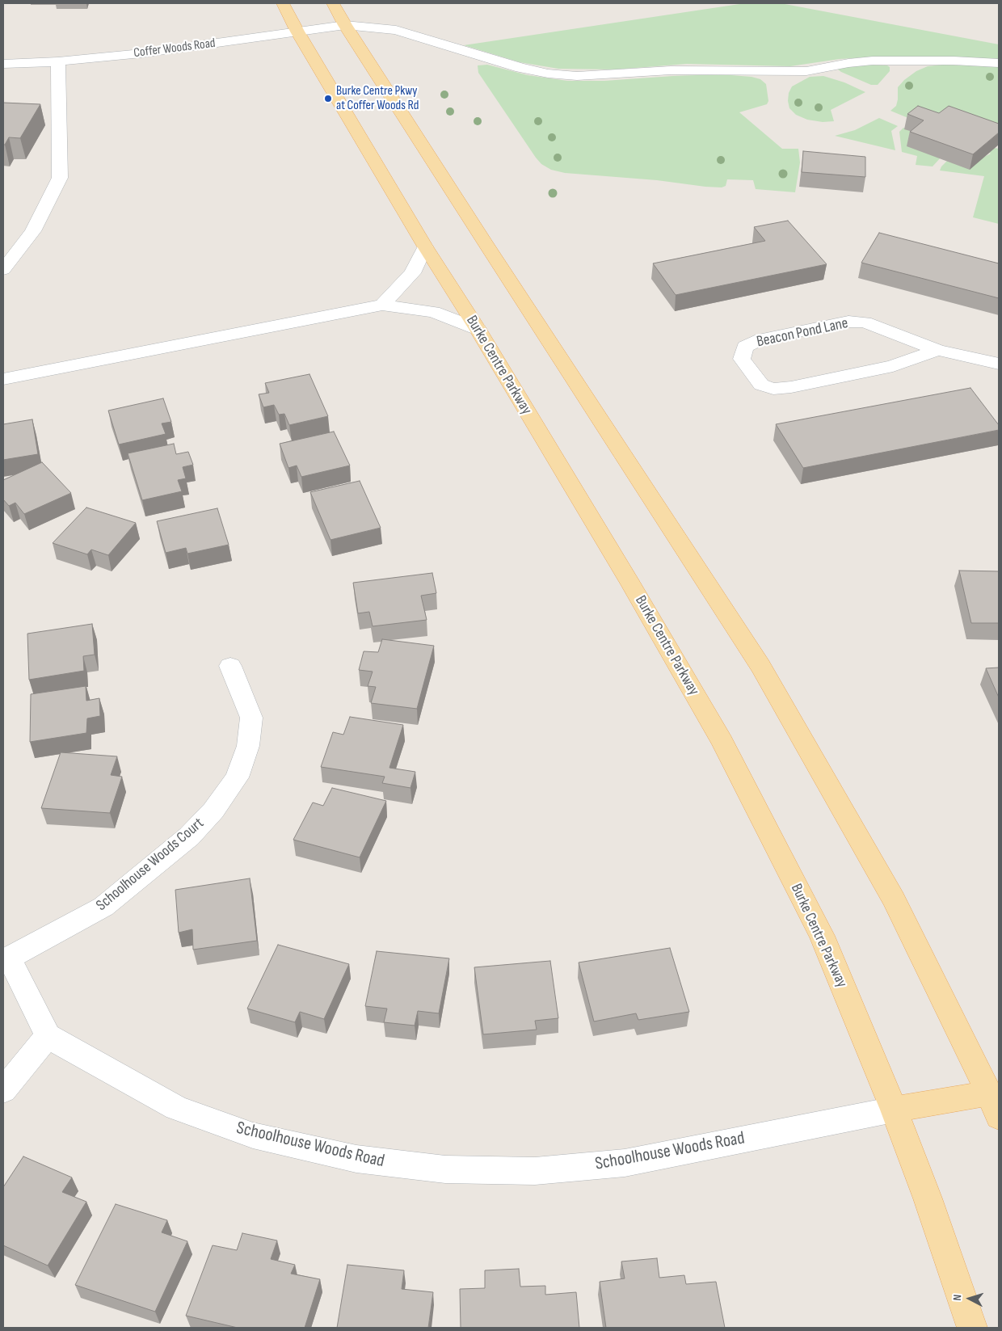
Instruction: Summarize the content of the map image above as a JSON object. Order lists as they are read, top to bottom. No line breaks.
{"streets":{"main road":["Burke Centre Parkway"],"street":["Coffer Woods Road","Beacon Pond Lane","Schoolhouse Woods Court","Schoolhouse Woods Road"]},"crossings":[["Coffer Woods Road","Burke Centre Parkway"],["Burke Centre Parkway","Schoolhouse Woods Road"]],"places":["Burke Centre Pkwy at Coffer Woods Rd"],"north":"left"}
